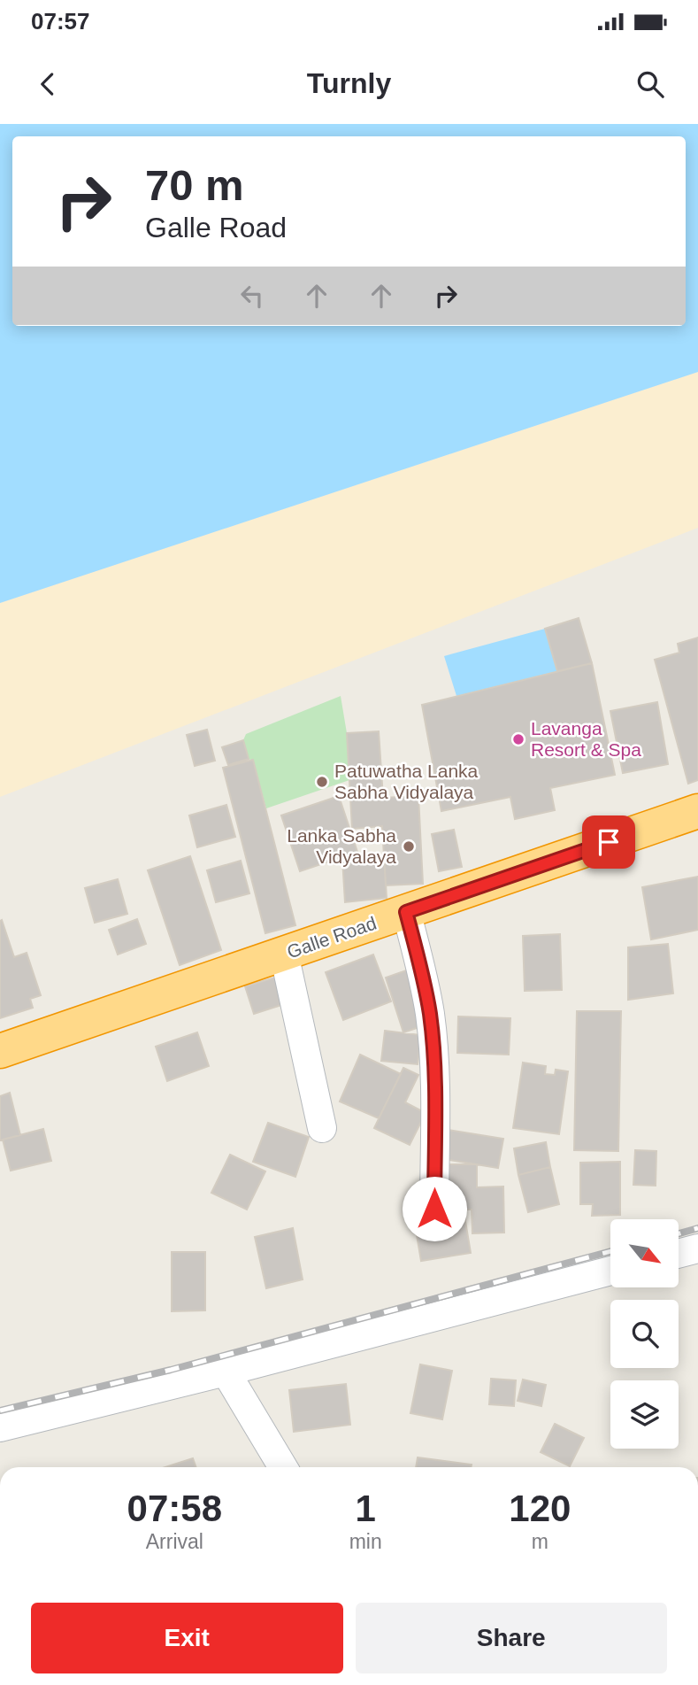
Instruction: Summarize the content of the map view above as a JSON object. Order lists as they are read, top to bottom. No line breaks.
{"streets":{"highway":["Galle Road"]},"places":["Lavanga Resort & Spa","Patuwatha Lanka Sabha Vidyalaya","Lanka Sabha Vidyalaya"],"north":"bottom right","page":{"status":"07:57","header":"Turnly","turn":["70 m","Galle Road"],"eta":["07:58","Arrival","1","min","120","m"],"buttons":["Exit","Share"]}}
